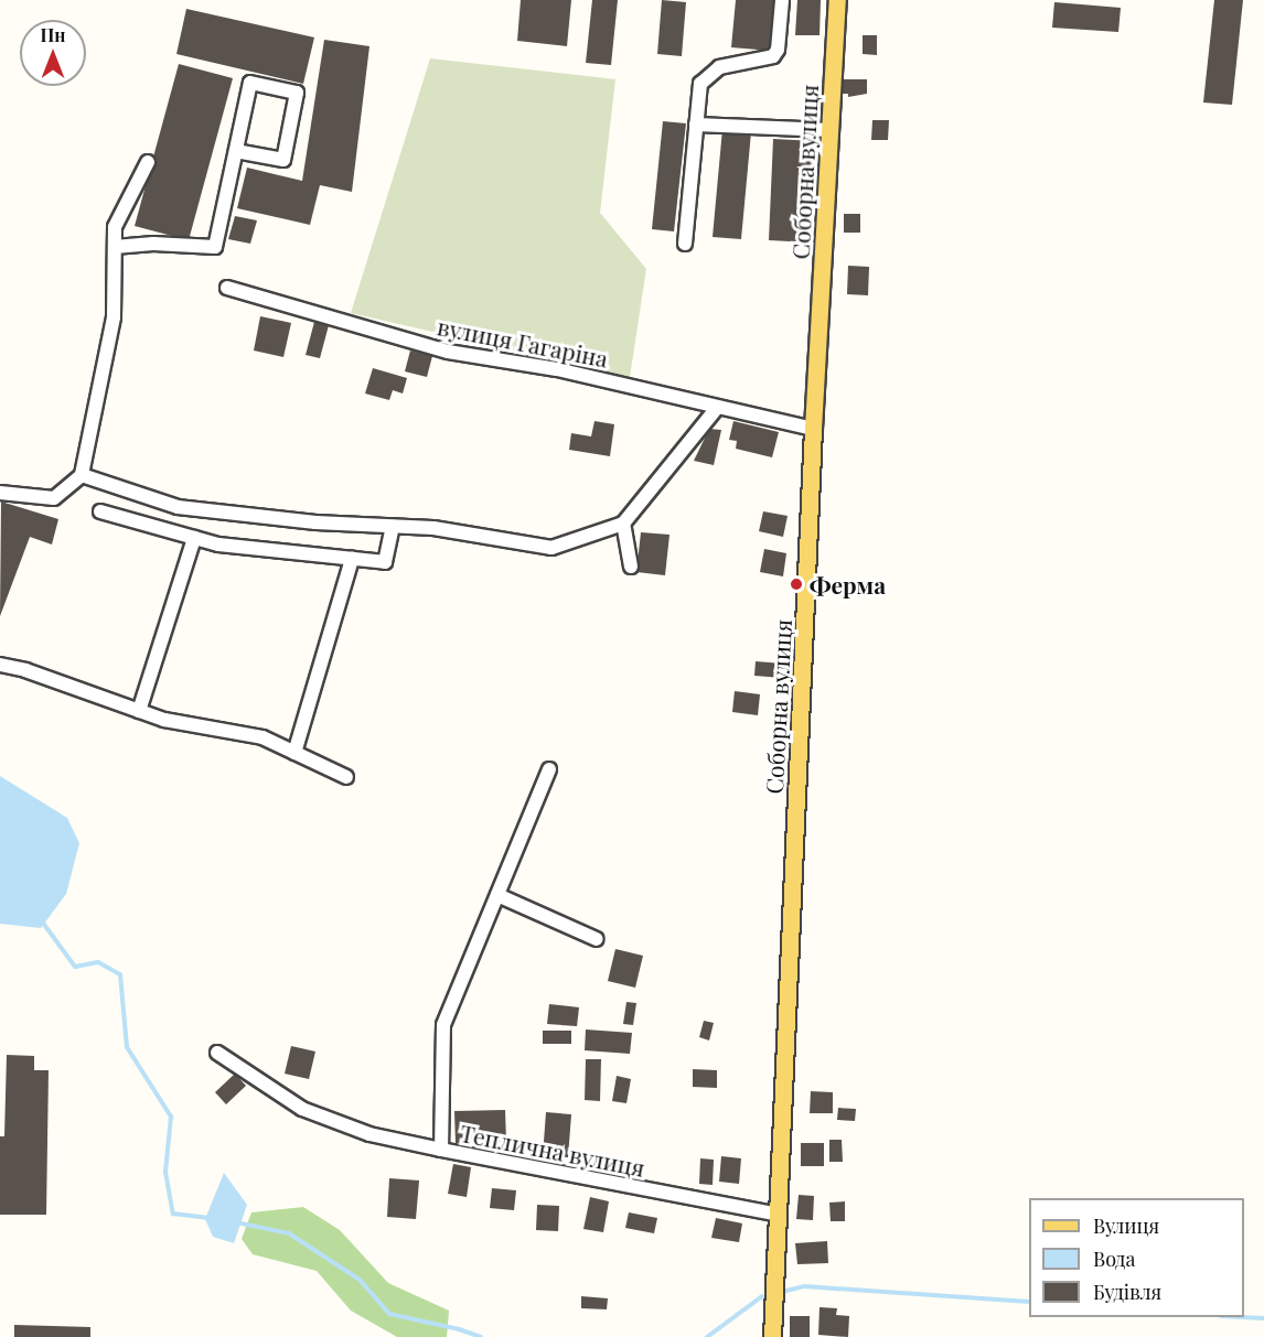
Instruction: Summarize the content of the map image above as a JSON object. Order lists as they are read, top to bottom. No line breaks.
{"streets":{"main road":["Соборна вулиця"],"street":["вулиця Гагаріна","Теплична вулиця"]},"crossings":[["Соборна вулиця","вулиця Гагаріна"],["Соборна вулиця","Теплична вулиця"]],"places":["Ферма"],"legend":["Вулиця","Вода","Будівля"],"north":"top"}
